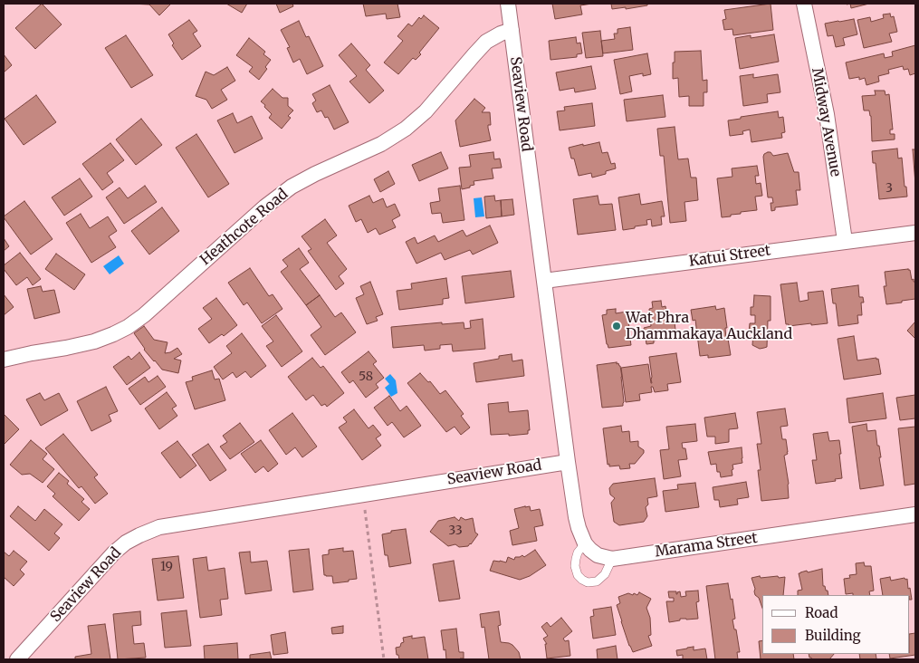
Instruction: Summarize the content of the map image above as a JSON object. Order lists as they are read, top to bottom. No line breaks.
{"streets":{"street":["Seaview Road","Midway Avenue","Heathcote Road","Katui Street","Marama Street"]},"crossings":[["Seaview Road","Heathcote Road"],["Seaview Road","Katui Street"],["Midway Avenue","Katui Street"]],"places":["Wat Phra Dhammakaya Auckland"],"house_numbers":["3","58","33","19"],"legend":["Road","Building"]}
